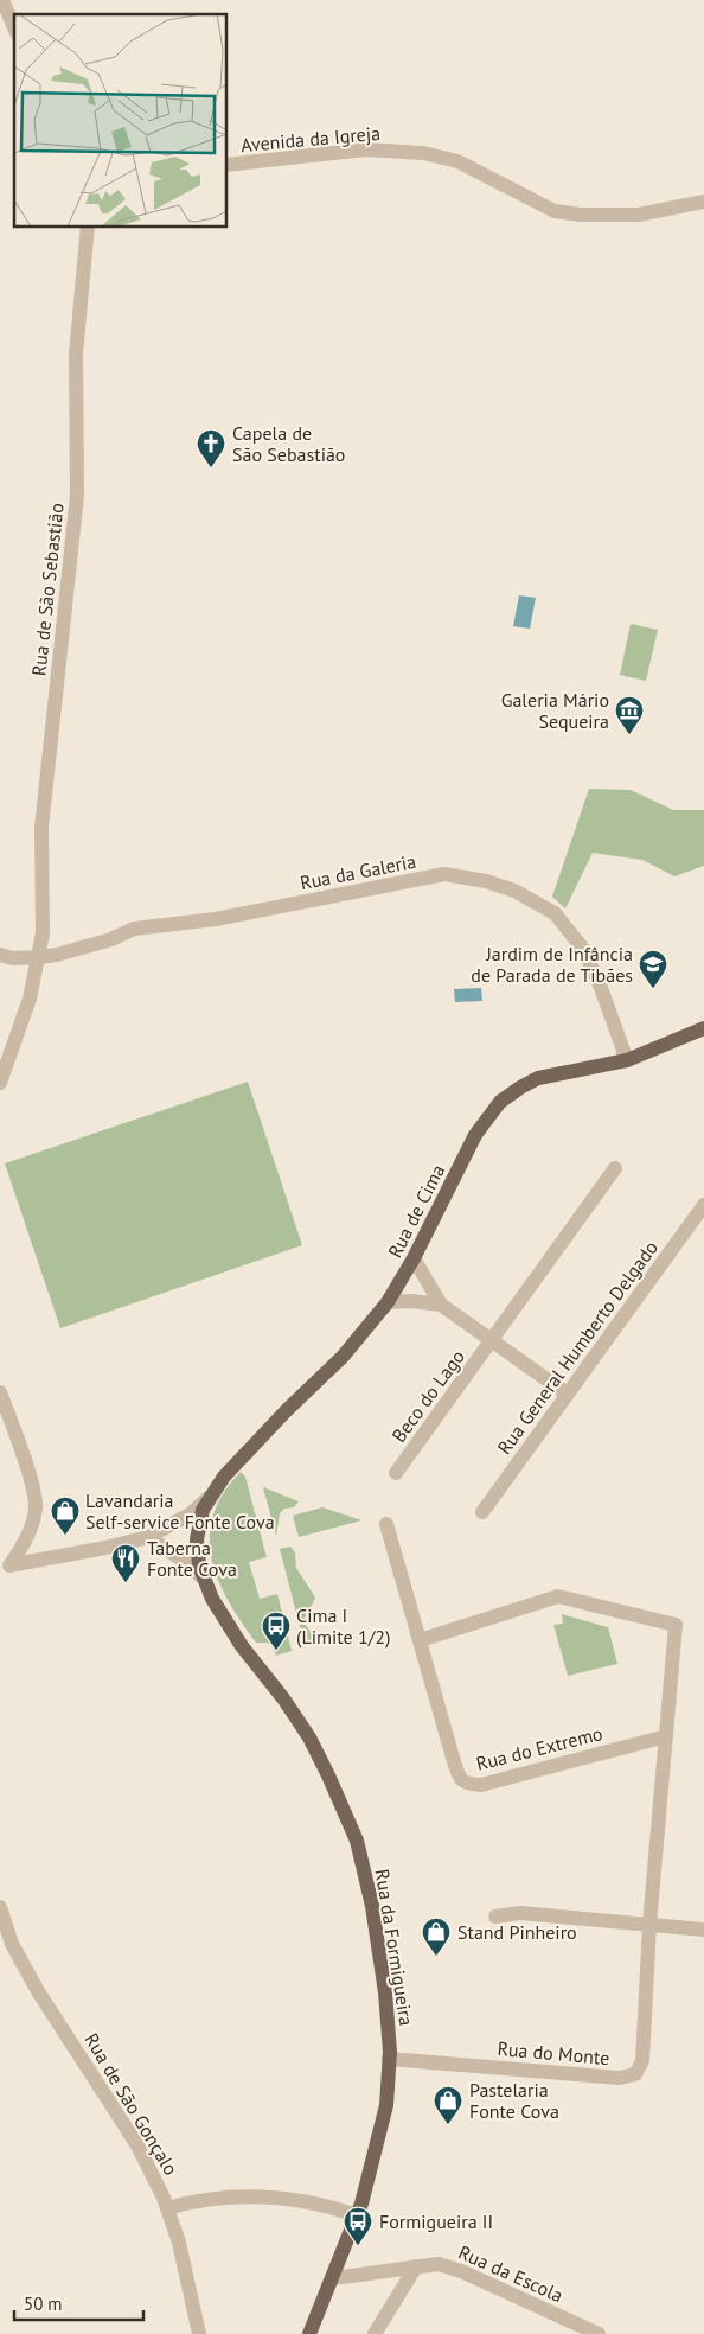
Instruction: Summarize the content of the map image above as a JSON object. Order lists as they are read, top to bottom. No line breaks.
{"streets":{"main road":["Rua de Cima","Rua da Formigueira"],"street":["Avenida da Igreja","Rua de São Sebastião","Rua da Galeria","Rua General Humberto Delgado","Beco do Lago","Rua do Extremo","Rua do Monte","Rua de São Gonçalo","Rua da Escola"]},"crossings":[["Rua de São Sebastião","Rua da Galeria"],["Rua da Galeria","Rua de Cima"],["Rua de Cima","Rua da Formigueira"],["Rua da Formigueira","Rua do Monte"],["Rua da Formigueira","Rua da Escola"]],"places":{"church":["Capela de São Sebastião"],"museum":["Galeria Mário Sequeira"],"school or university":["Jardim de Infância de Parada de Tibães"],"shop":["Lavandaria Self-service Fonte Cova","Stand Pinheiro","Pastelaria Fonte Cova"],"restaurant":["Taberna Fonte Cova"],"bus stop":["Cima I (Limite 1/2)","Formigueira II"]},"scale_bar":"50 m"}
